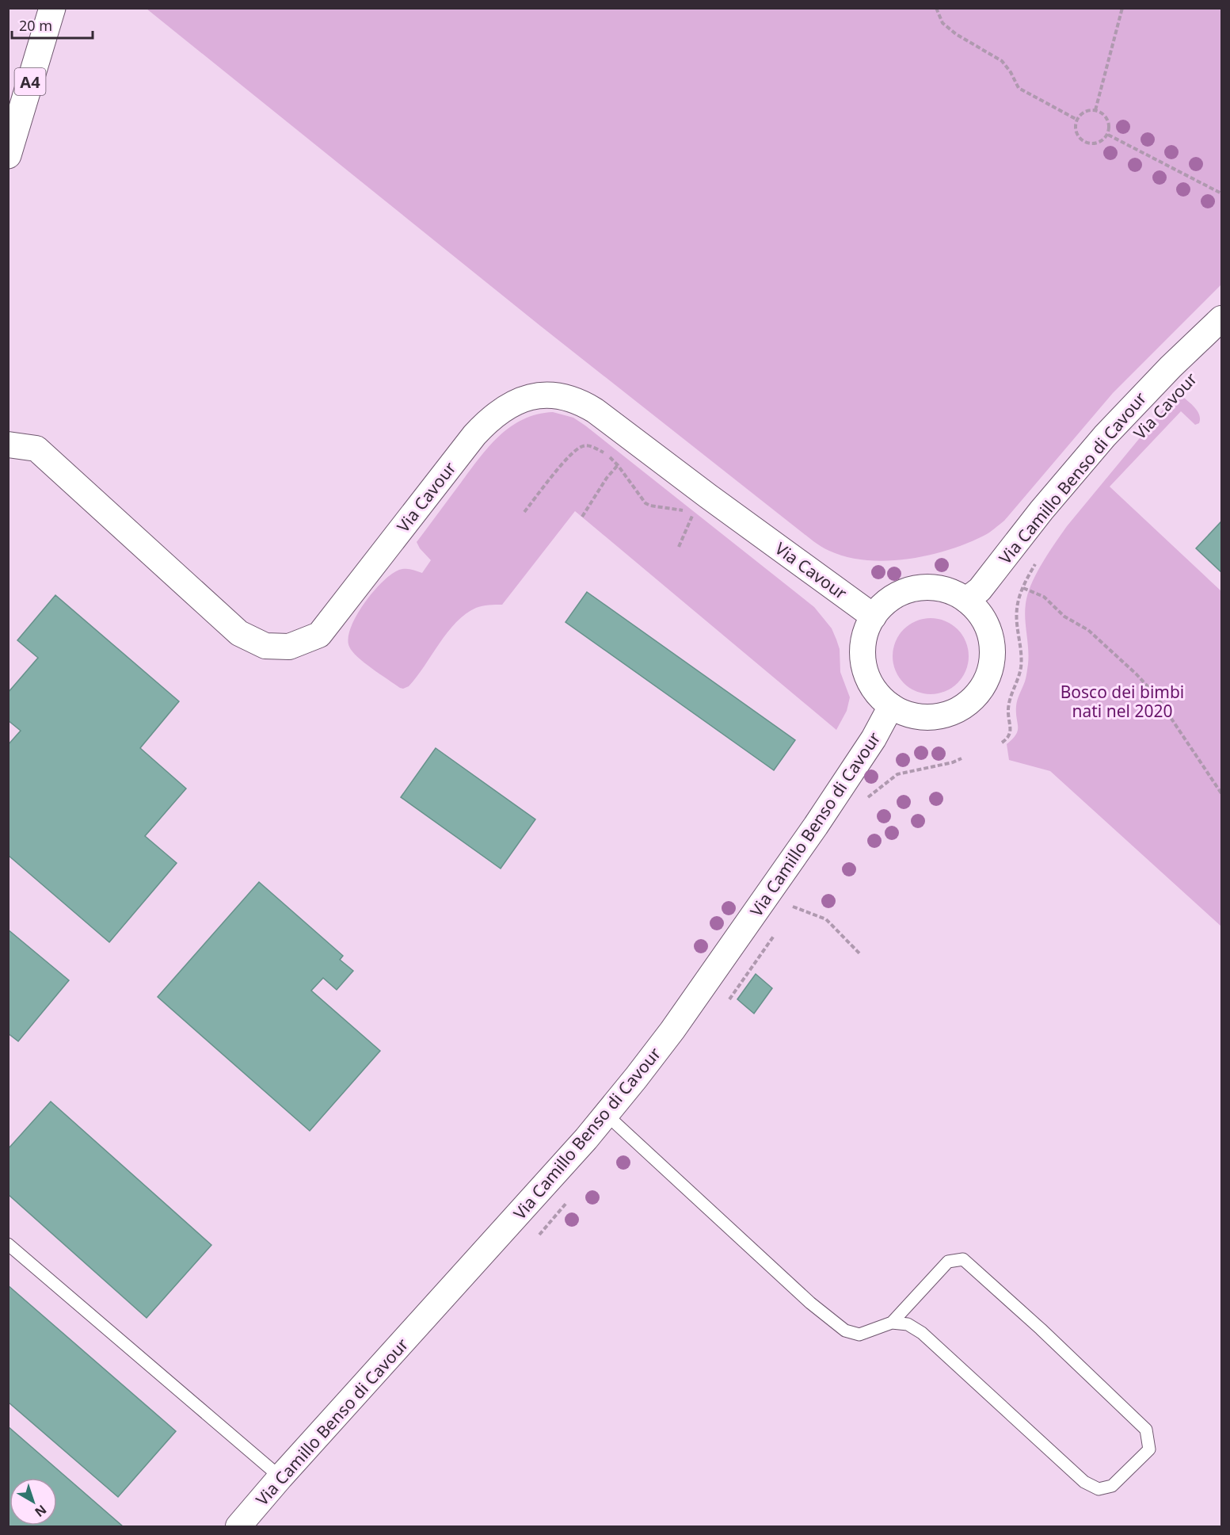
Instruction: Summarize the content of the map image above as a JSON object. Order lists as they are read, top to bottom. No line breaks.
{"streets":{"highway":["A4"],"street":["Via Cavour","Via Camillo Benso di Cavour"]},"crossings":[["Via Cavour","Via Camillo Benso di Cavour"]],"parks":["Bosco dei bimbi nati nel 2020"],"scale_bar":"20 m","north":"bottom right"}
